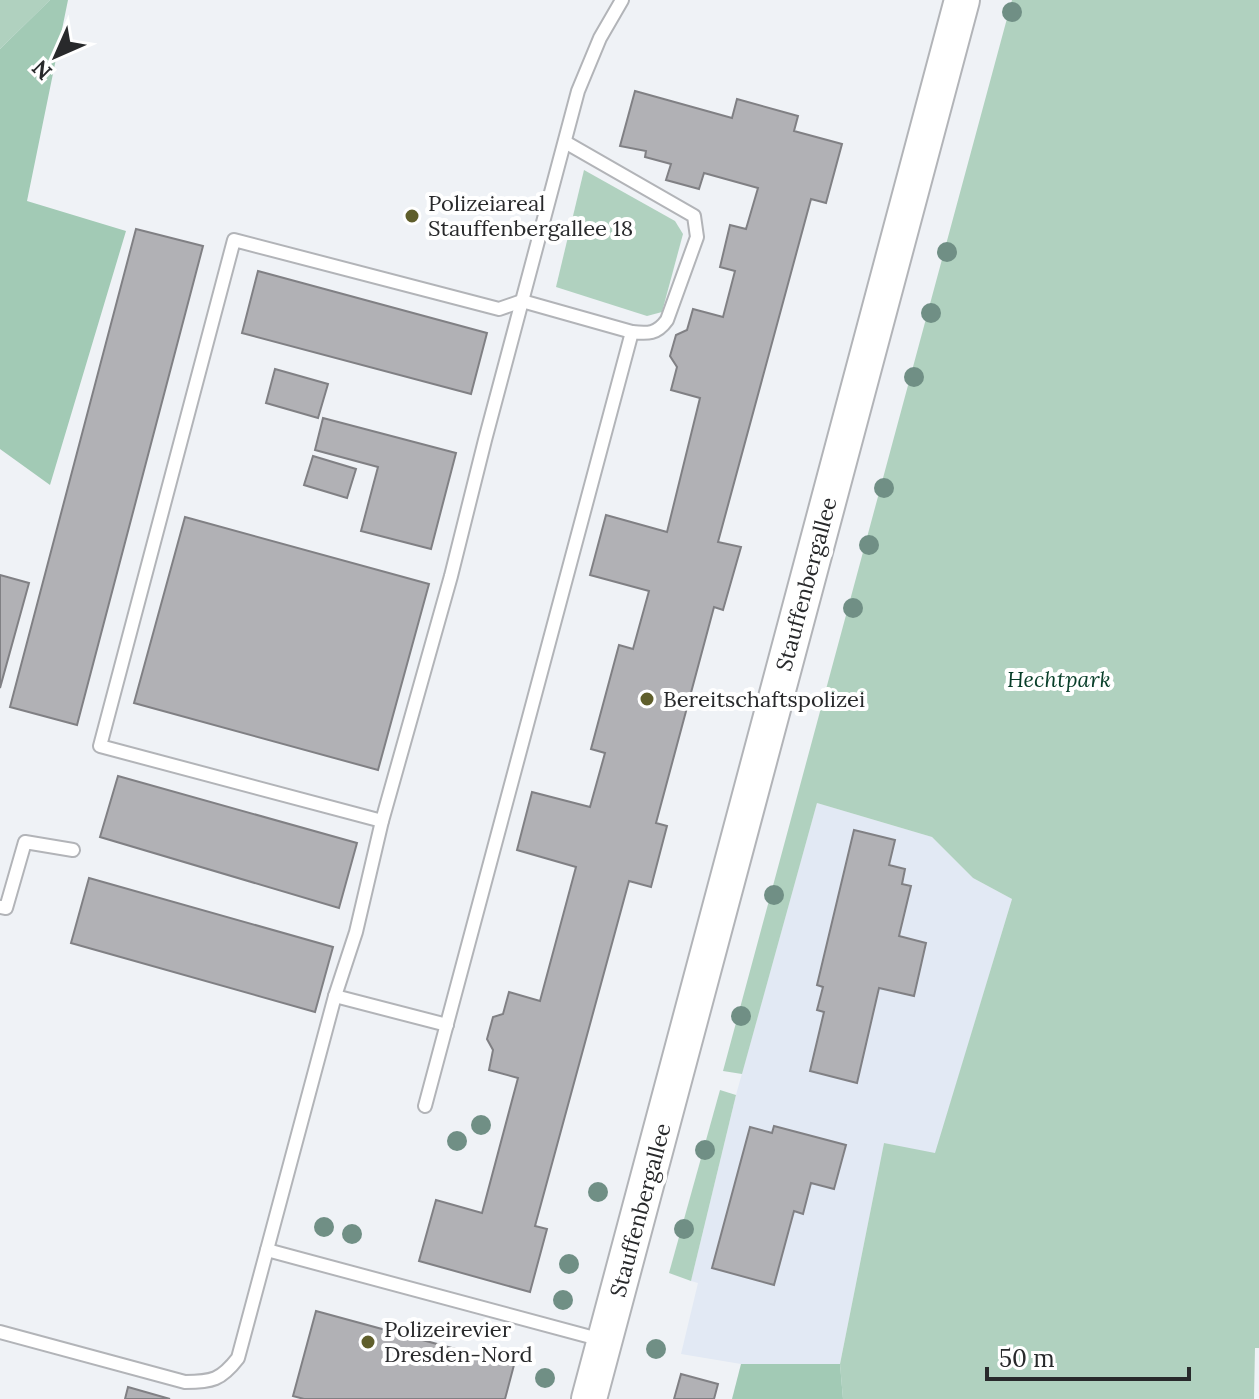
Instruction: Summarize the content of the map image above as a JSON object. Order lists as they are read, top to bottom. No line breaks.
{"streets":{"main road":["Stauffenbergallee"]},"parks":["Hechtpark"],"places":["Polizeiareal Stauffenbergallee 18","Bereitschaftspolizei","Polizeirevier Dresden-Nord"],"scale_bar":"50 m","north":"bottom left"}
